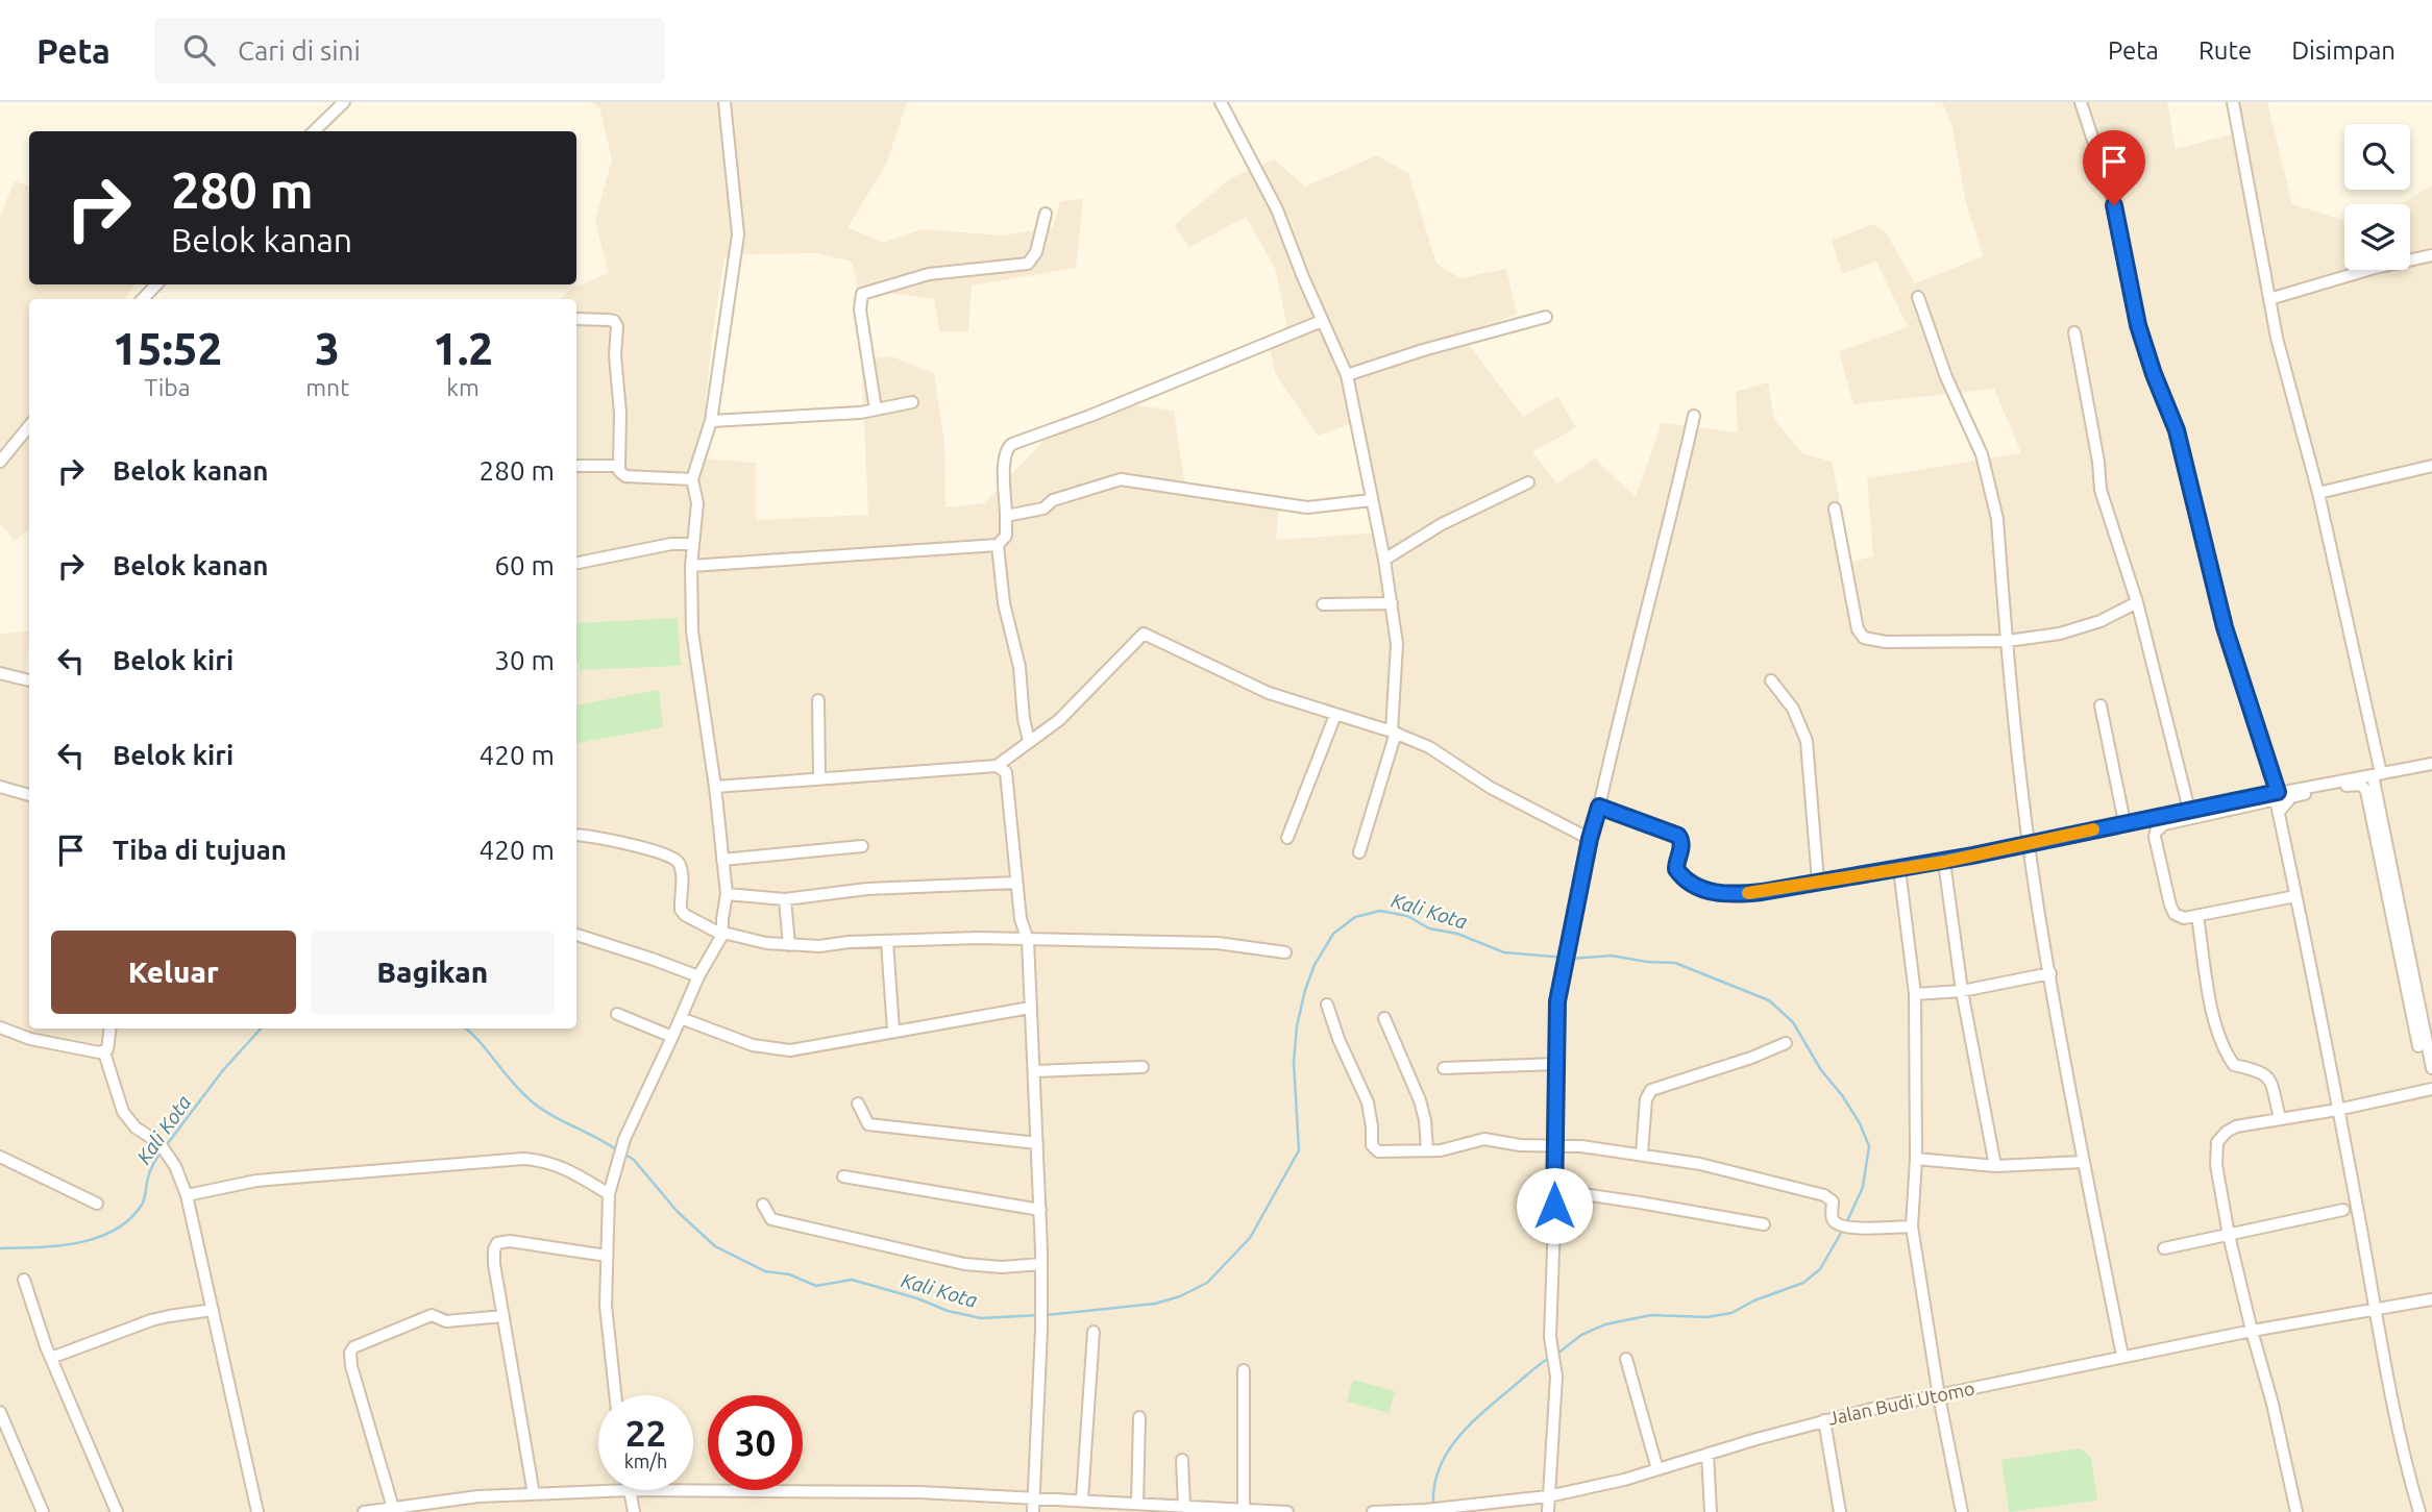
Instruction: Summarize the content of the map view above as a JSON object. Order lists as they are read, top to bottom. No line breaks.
{"streets":{"street":["Jalan Budi Utomo"]},"water":["Kali Kota"],"page":{"header":"Peta","search":"Cari di sini","nav":["Peta","Rute","Disimpan"],"turn":["280 m","Belok kanan"],"eta":["15:52","Tiba","3","mnt","1.2","km"],"list":[{"name":"Belok kanan","value":"280 m"},{"name":"Belok kanan","value":"60 m"},{"name":"Belok kiri","value":"30 m"},{"name":"Belok kiri","value":"420 m"},{"name":"Tiba di tujuan","value":"420 m"}],"buttons":["Keluar","Bagikan"],"speed":"22 km/h","limit":"30"}}
